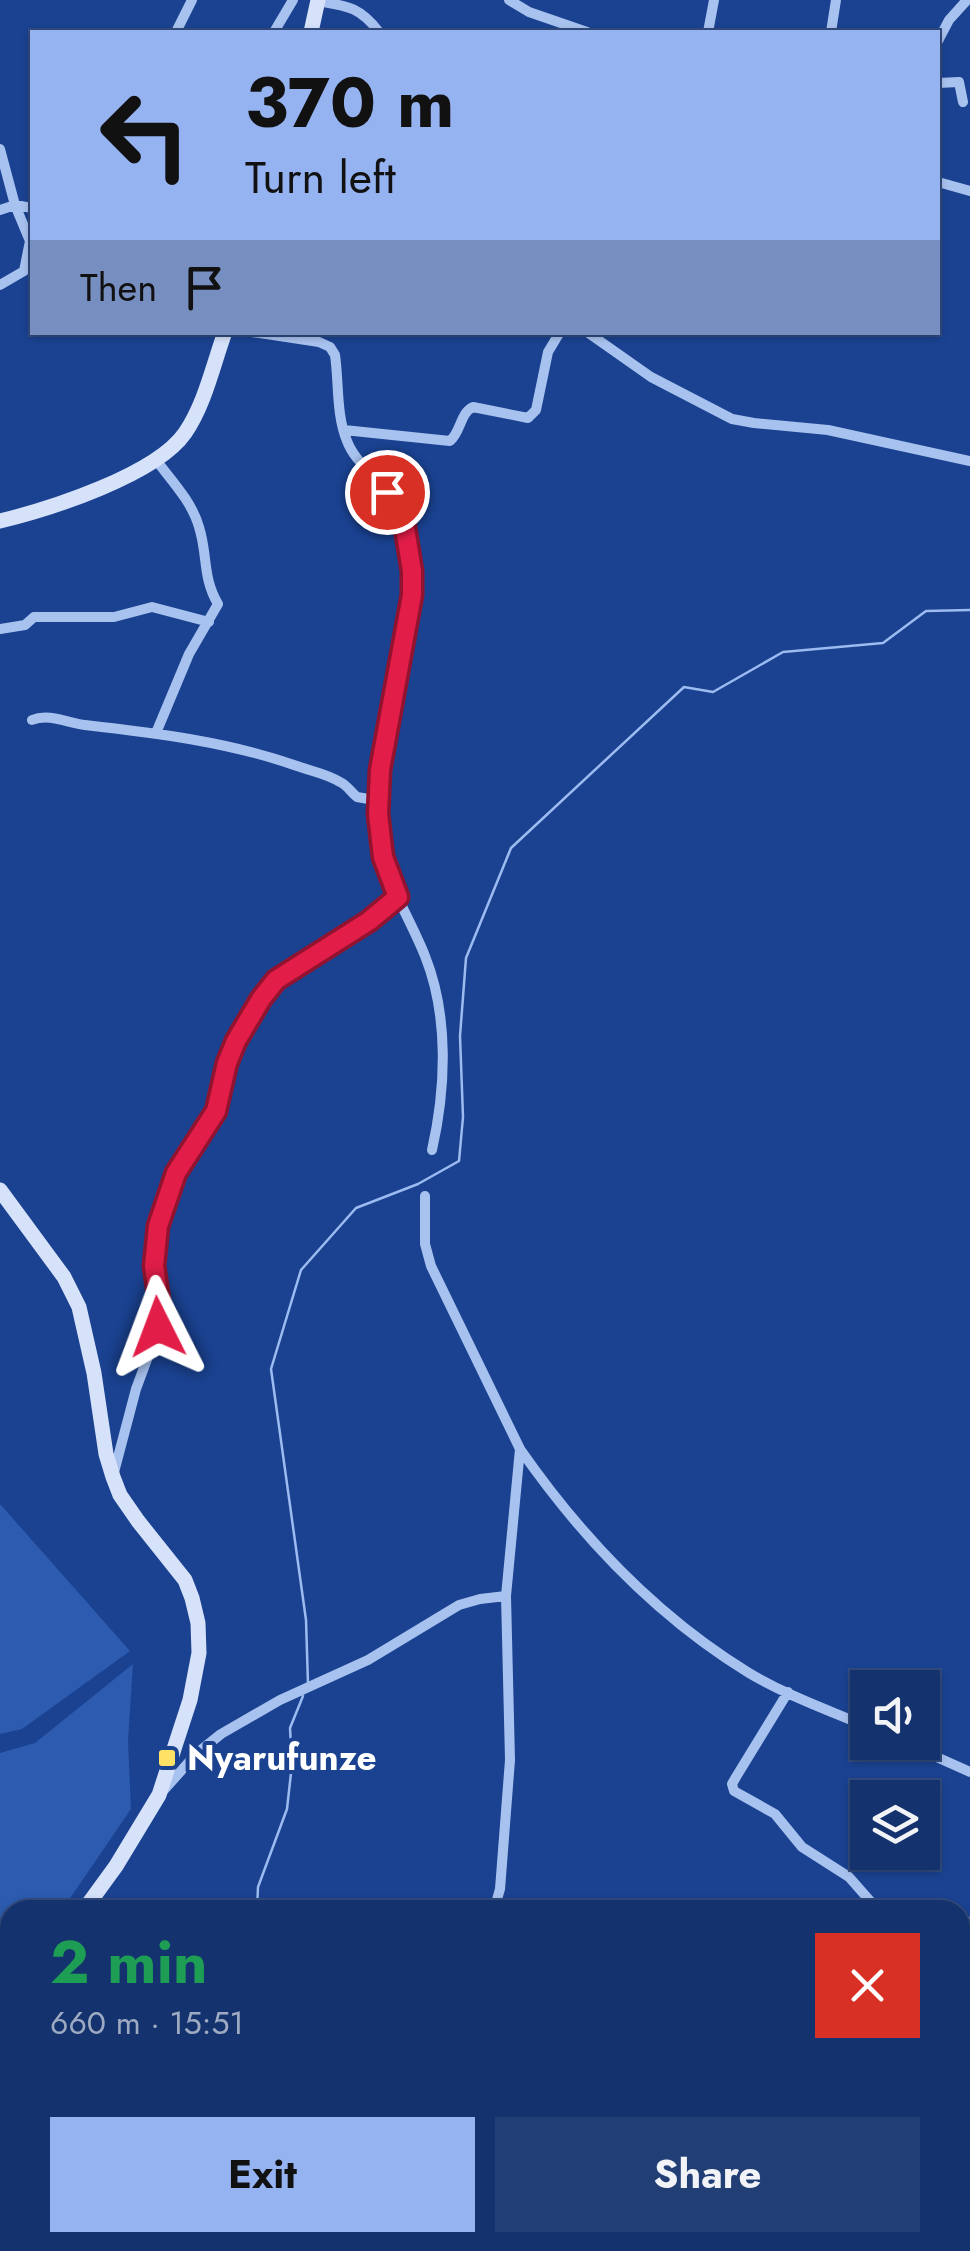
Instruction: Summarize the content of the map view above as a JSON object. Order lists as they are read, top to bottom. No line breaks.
{"places":{"transit":["Nyarufunze"]},"page":{"turn":["370 m","Turn left"],"then":"Then","heading":["2 min","660 m · 15:51"],"buttons":["Exit","Share"]}}
